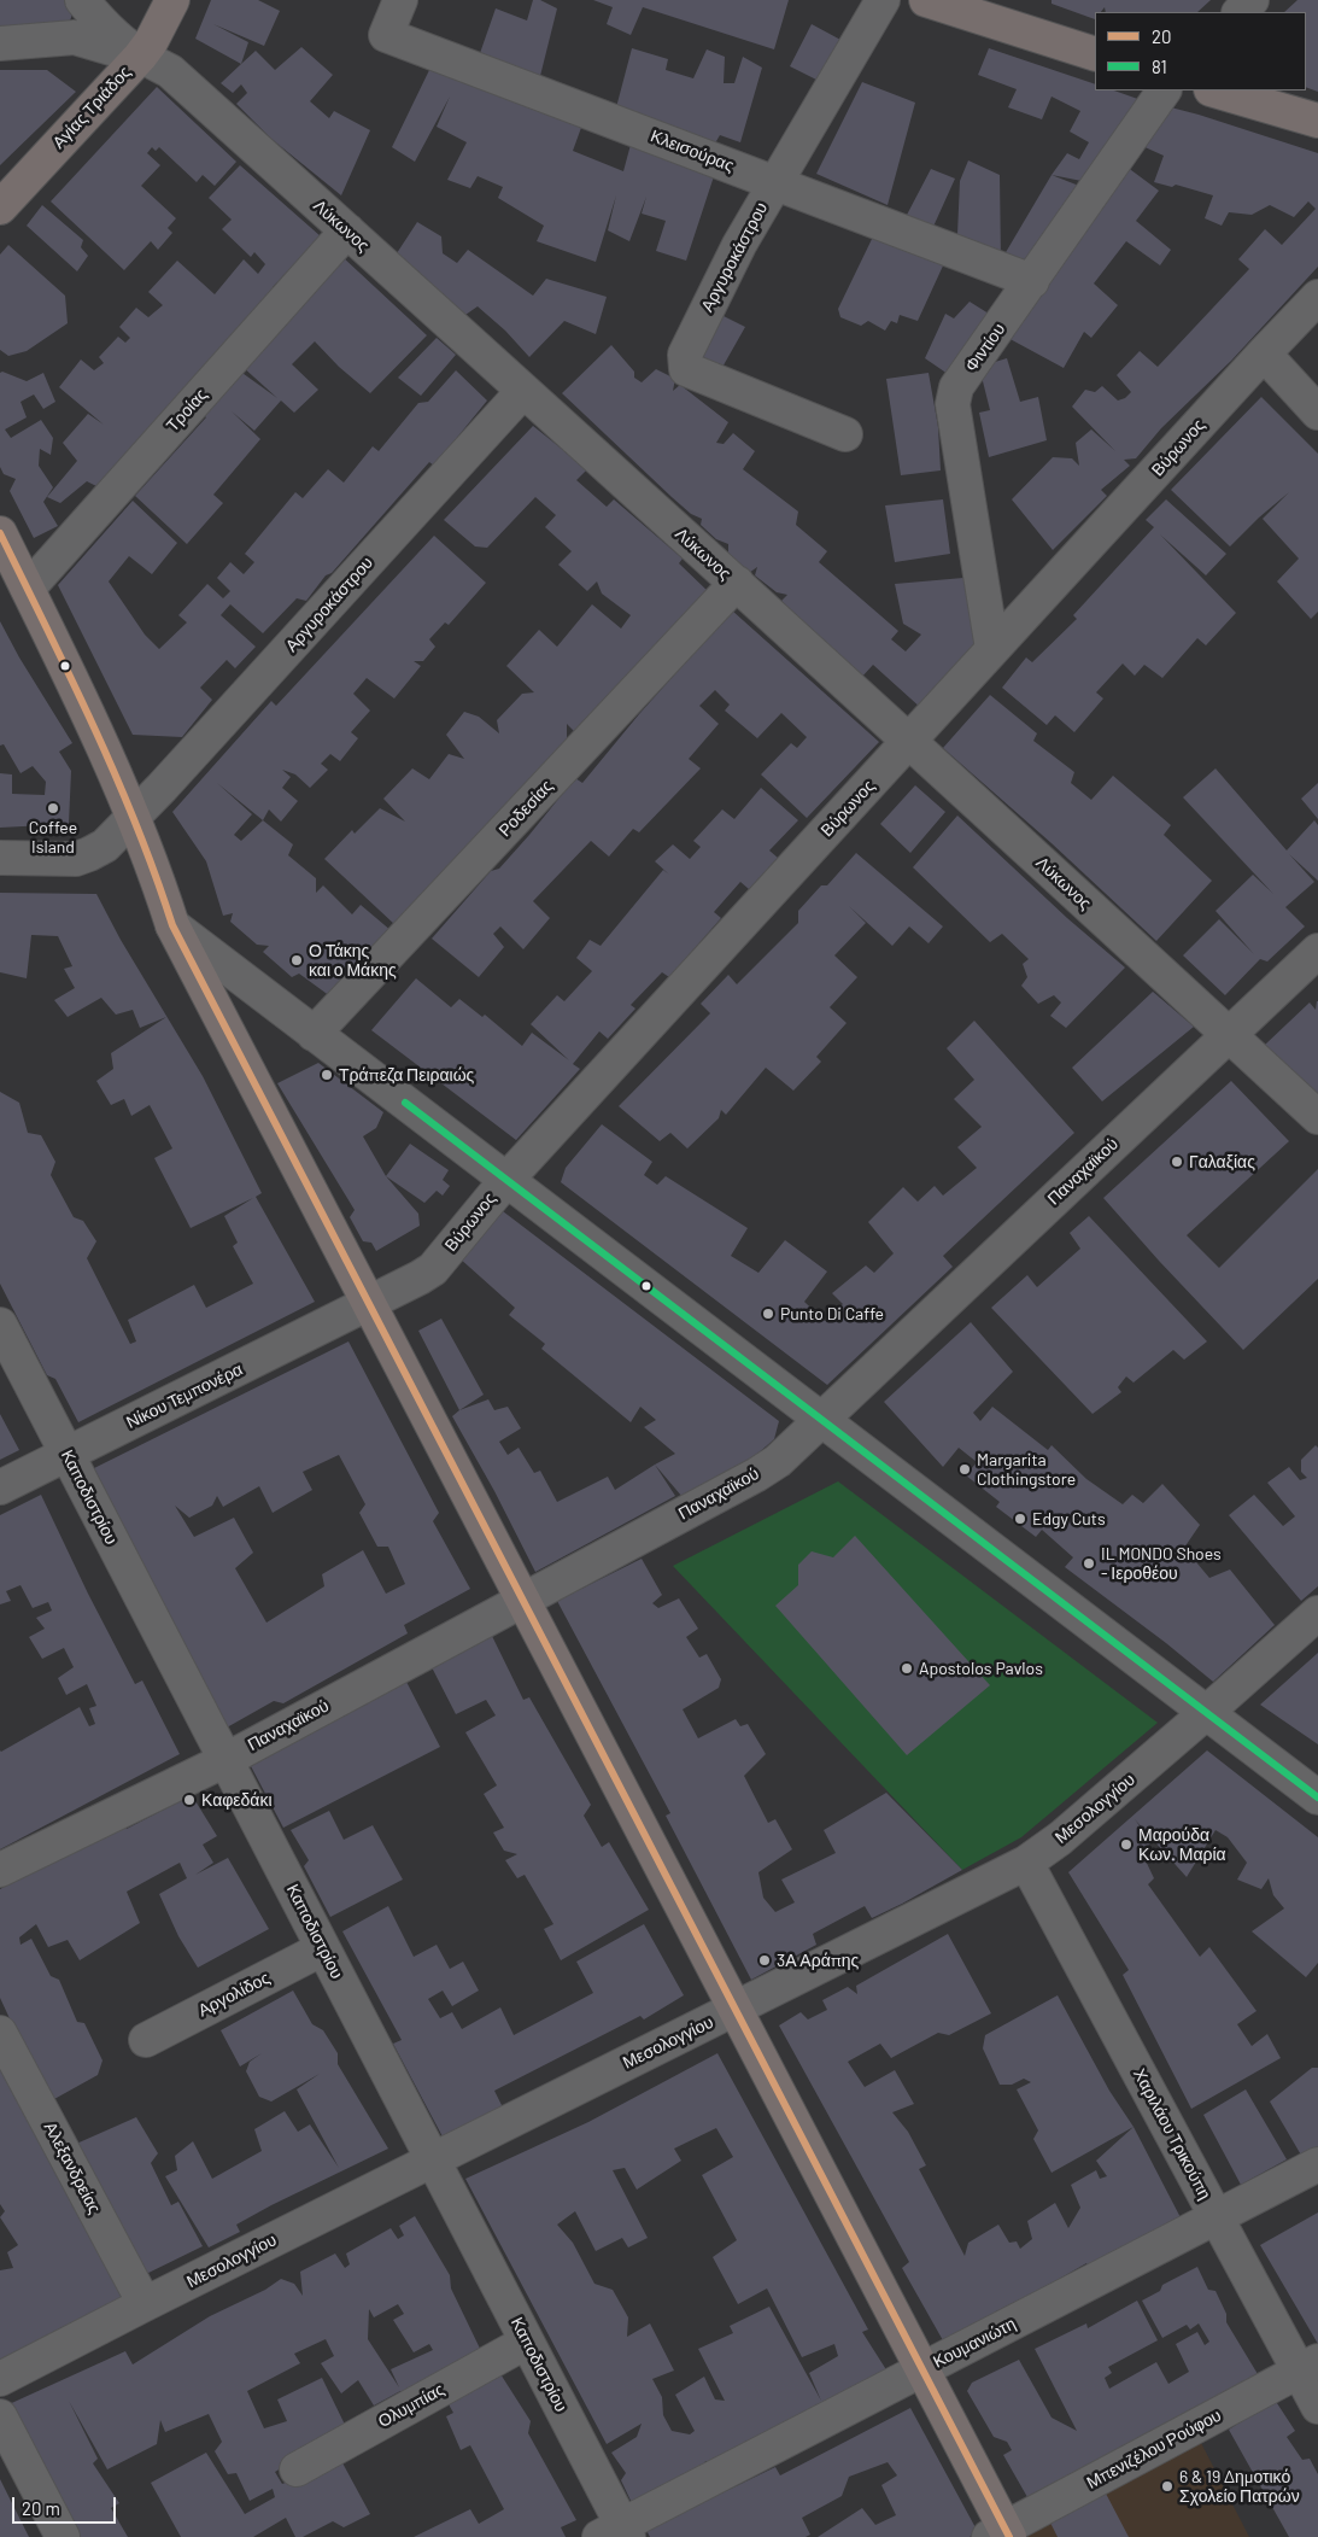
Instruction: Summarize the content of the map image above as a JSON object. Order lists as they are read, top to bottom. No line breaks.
{"streets":{"main road":["Αγίας Τριάδος"],"street":["Κλεισούρας","Λύκωνος","Αργυροκάστρου","Φιντίου","Τροίας","Βύρωνος","Ροδεσίας","Παναχαϊκού","Νίκου Τεμπονέρα","Καποδιστρίου","Μεσολογγίου","Αργολίδος","Χαριλάου Τρικούπη","Αλεξανδρείας","Κουμανιώτη","Ολυμπίας","Μπενιζέλου Ρούφου"]},"crossings":[["Αγίας Τριάδος","Λύκωνος"],["Κλεισούρας","Αργυροκάστρου"],["Κλεισούρας","Φιντίου"],["Λύκωνος","Αργυροκάστρου"],["Λύκωνος","Τροίας"],["Λύκωνος","Βύρωνος"],["Λύκωνος","Ροδεσίας"],["Λύκωνος","Παναχαϊκού"],["Φιντίου","Βύρωνος"],["Βύρωνος","Νίκου Τεμπονέρα"],["Παναχαϊκού","Καποδιστρίου"],["Νίκου Τεμπονέρα","Καποδιστρίου"],["Καποδιστρίου","Μεσολογγίου"],["Καποδιστρίου","Αργολίδος"],["Καποδιστρίου","Κουμανιώτη"],["Καποδιστρίου","Ολυμπίας"],["Μεσολογγίου","Χαριλάου Τρικούπη"],["Μεσολογγίου","Αλεξανδρείας"],["Χαριλάου Τρικούπη","Κουμανιώτη"],["Χαριλάου Τρικούπη","Μπενιζέλου Ρούφου"]],"places":["Coffee Island","Ο Τάκης και ο Μάκης","Τράπεζα Πειραιώς","Γαλαξίας","Punto Di Caffe","Margarita Clothingstore","Edgy Cuts","IL MONDO Shoes - Ιεροθέου","Apostolos Pavlos","Καφεδάκι","Μαρούδα Κων. Μαρία","3Α Αράπης","6 & 19 Δημοτικό Σχολείο Πατρών"],"lines":["transit line 20","transit line 81"],"legend":["20","81"],"scale_bar":"20 m"}
